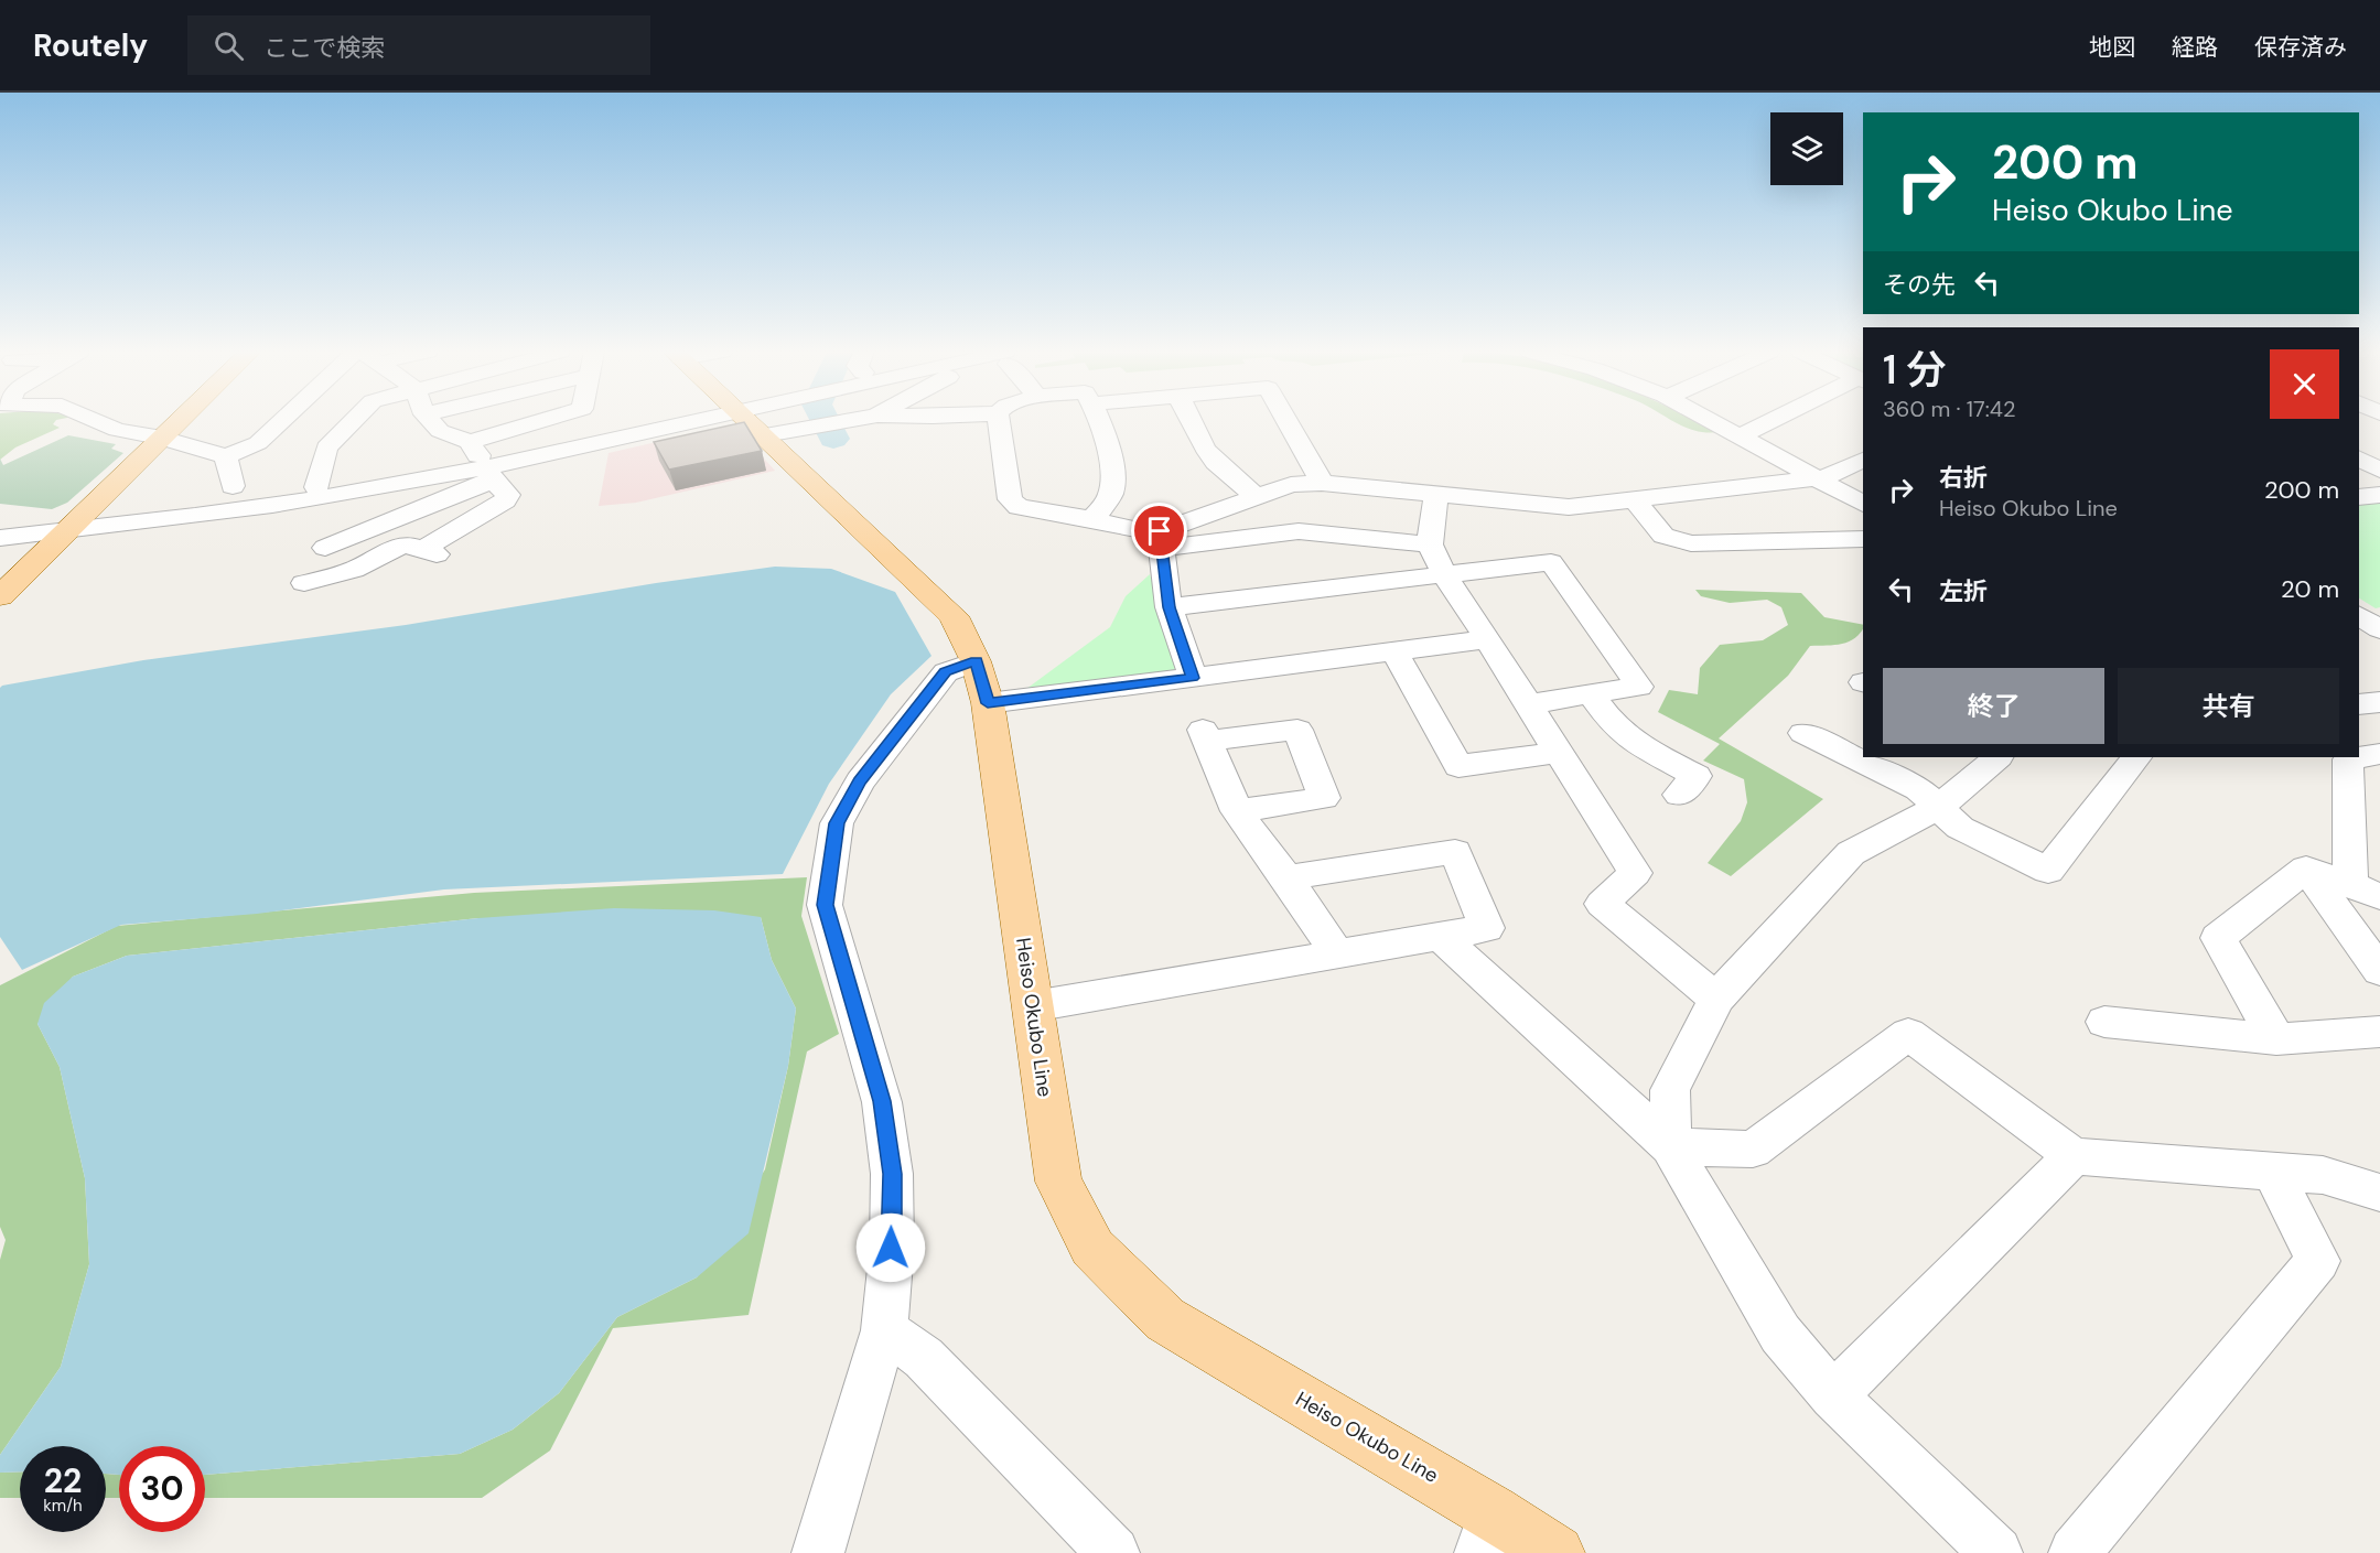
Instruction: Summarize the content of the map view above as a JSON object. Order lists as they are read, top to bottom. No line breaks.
{"streets":{"main road":["Heiso Okubo Line"]},"page":{"header":"Routely","search":"ここで検索","nav":["地図","経路","保存済み"],"turn":["200 m","Heiso Okubo Line"],"then":"その先","heading":["1 分","360 m · 17:42"],"list":[{"name":"右折","note":"Heiso Okubo Line","value":"200 m"},{"name":"左折","value":"20 m"}],"buttons":["終了","共有"],"speed":"22 km/h","limit":"30"}}
